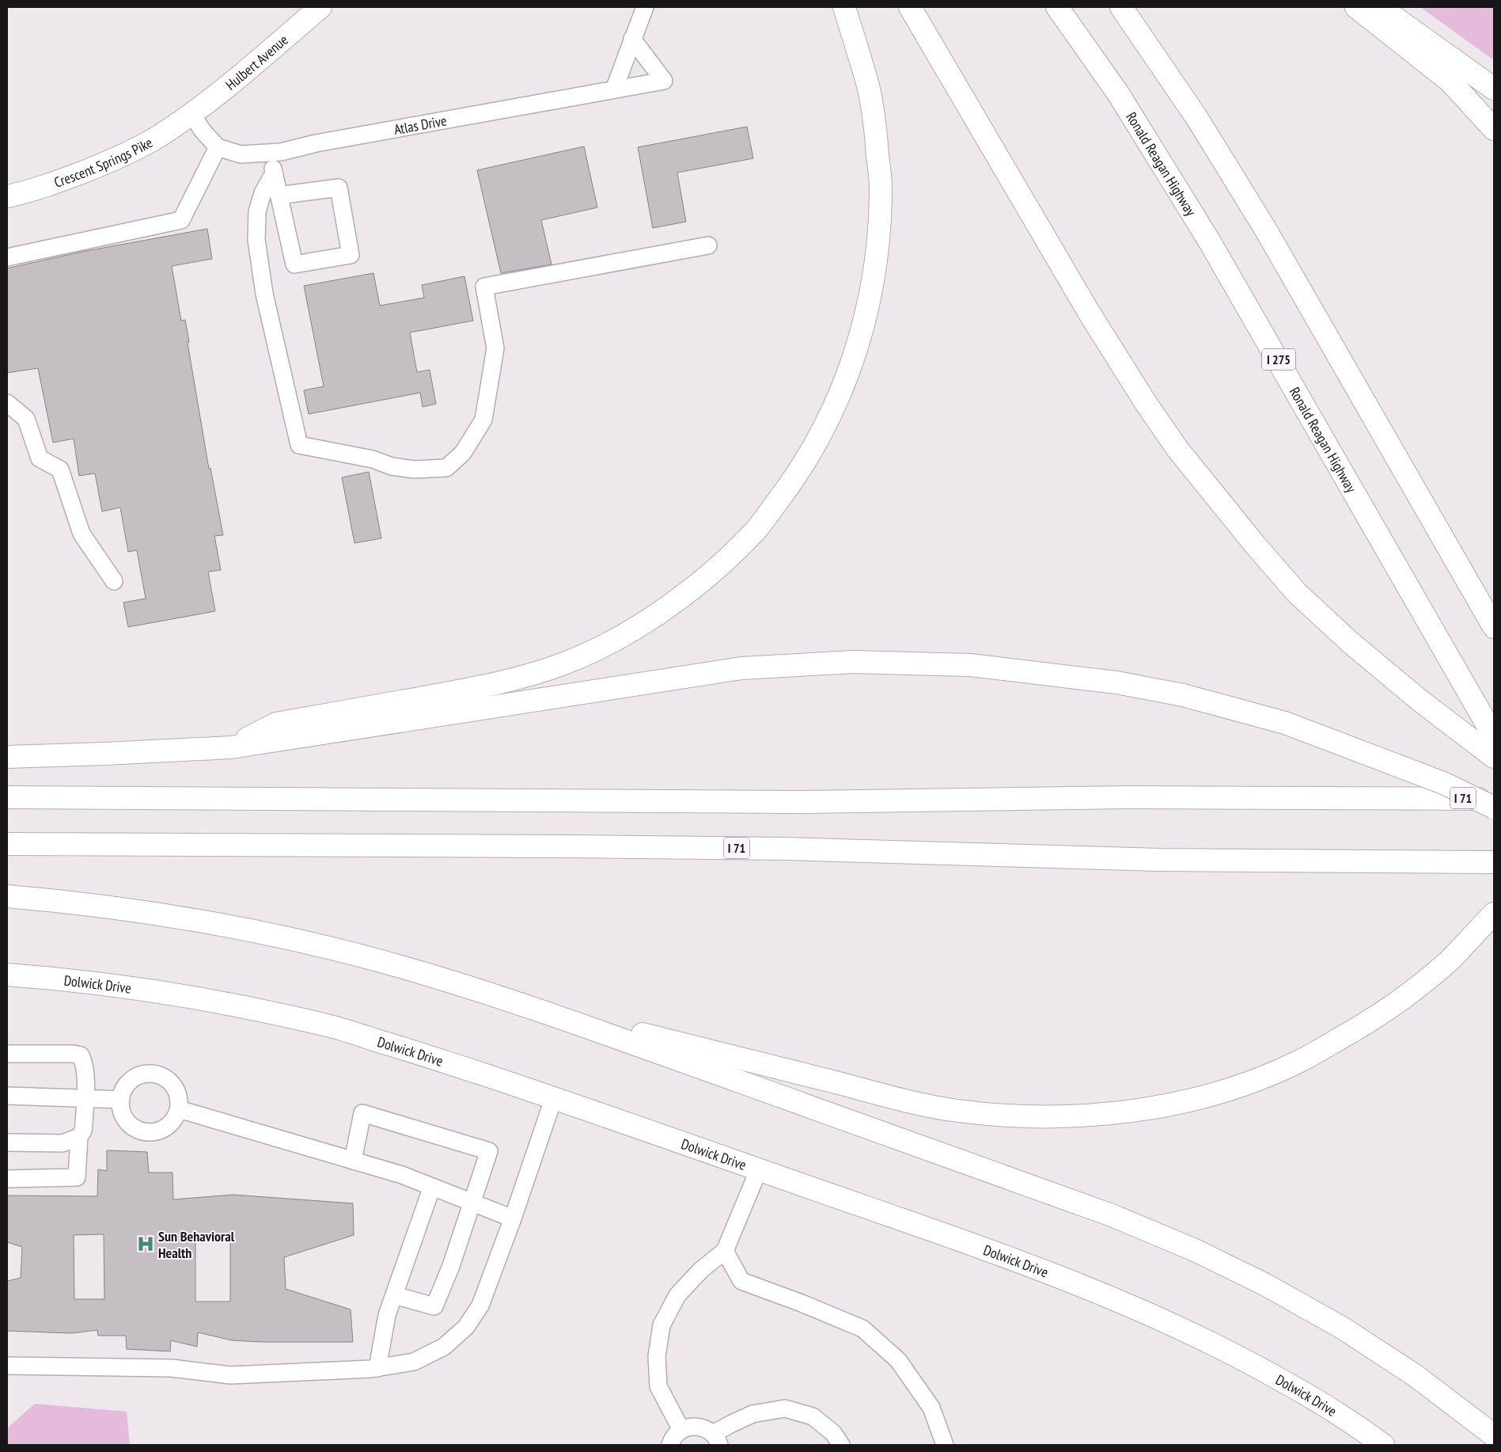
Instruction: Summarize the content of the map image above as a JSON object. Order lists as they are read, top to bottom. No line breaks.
{"streets":{"main road":["Hulbert Avenue","Crescent Springs Pike","Ronald Reagan Highway","I 275","I 71","Dolwick Drive"],"lane":["Atlas Drive"]},"crossings":[["Hulbert Avenue","Crescent Springs Pike"]],"places":{"hospital":["Sun Behavioral Health"]}}
